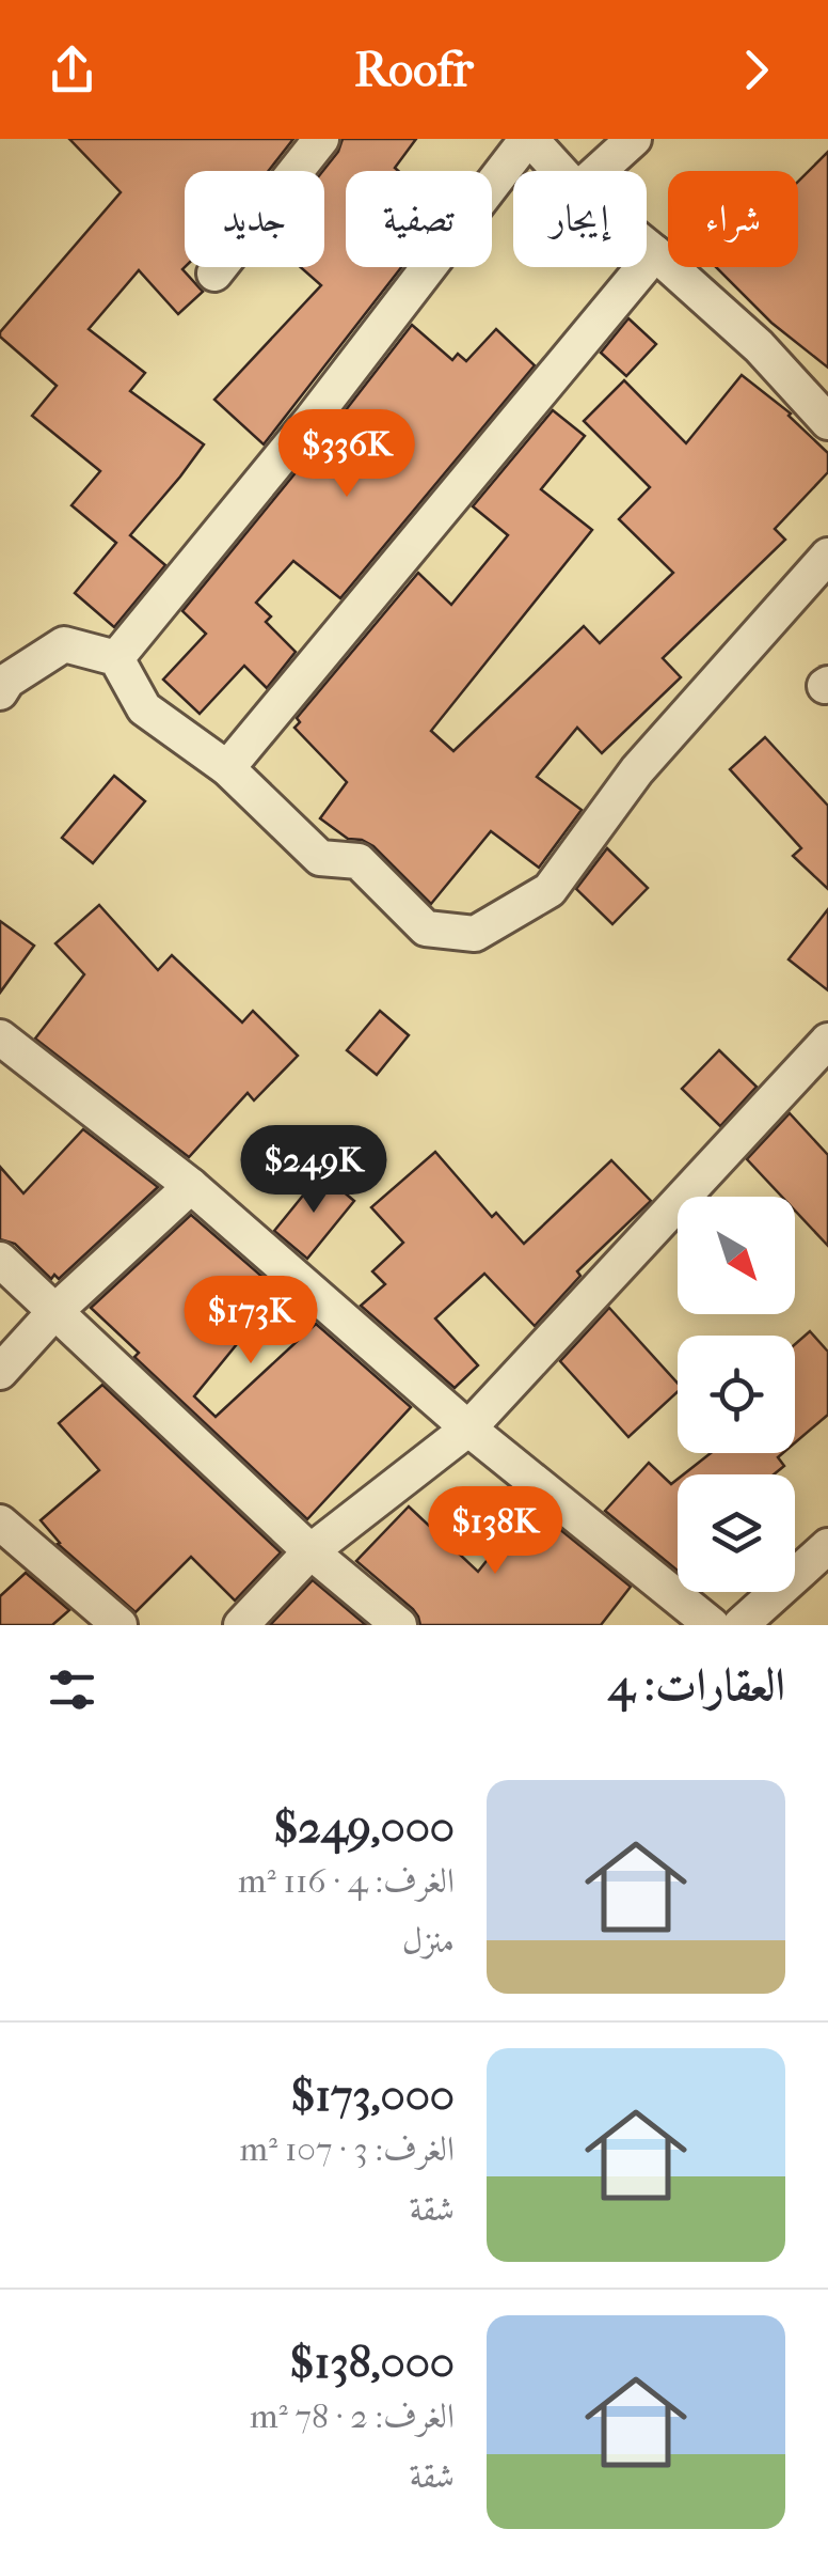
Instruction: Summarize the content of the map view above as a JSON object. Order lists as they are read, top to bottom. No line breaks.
{"north":"bottom right","page":{"header":"Roofr","chip":["شراء","إيجار","تصفية","جديد"],"price":["$336K","$249K","$173K","$138K"],"heading":"العقارات: 4","list":[{"name":"$249,000","note":"الغرف: 4 · 116 m² · منزل"},{"name":"$173,000","note":"الغرف: 3 · 107 m² · شقة"},{"name":"$138,000","note":"الغرف: 2 · 78 m² · شقة"}]}}
